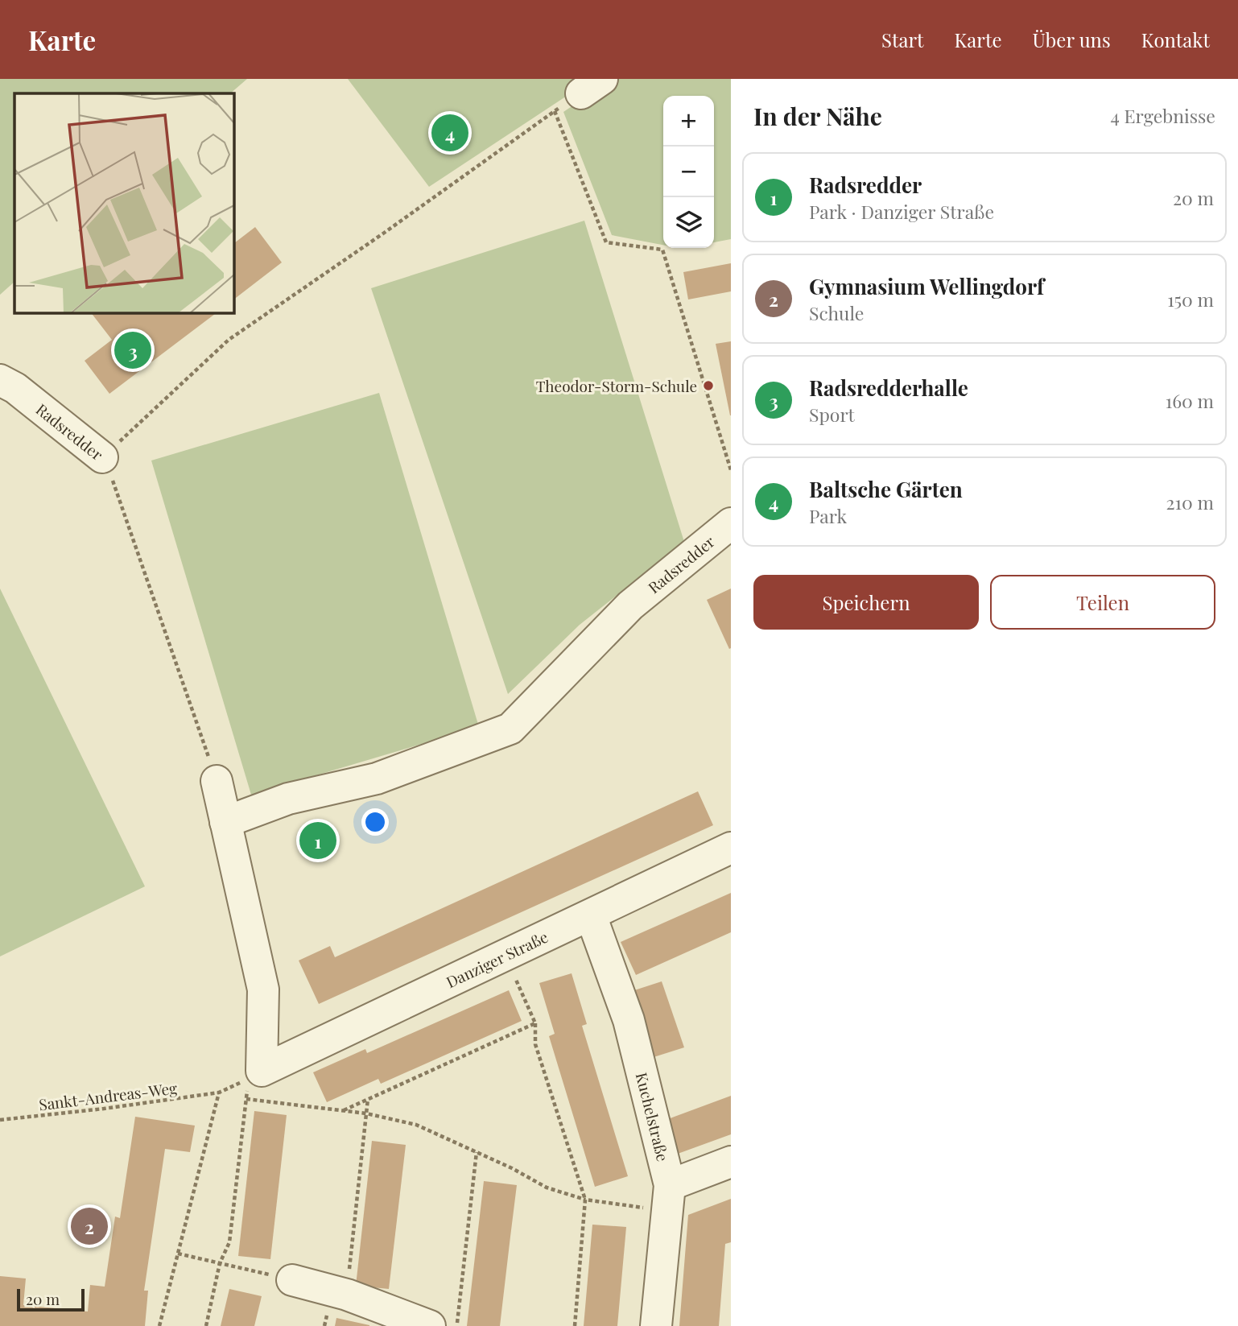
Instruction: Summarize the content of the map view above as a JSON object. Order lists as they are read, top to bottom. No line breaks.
{"streets":{"street":["Radsredder","Danziger Straße","Kuchelstraße"],"path":["Sankt-Andreas-Weg"]},"crossings":[["Danziger Straße","Kuchelstraße"]],"places":["Theodor-Storm-Schule"],"scale_bar":"20 m","page":{"header":"Karte","nav":["Start","Karte","Über uns","Kontakt"],"heading":["In der Nähe","4 Ergebnisse"],"map_buttons":["+","−"],"pins":["4","3","1","2"],"list":[{"mark":"1","name":"Radsredder","note":"Park · Danziger Straße","value":"20 m"},{"mark":"2","name":"Gymnasium Wellingdorf","note":"Schule","value":"150 m"},{"mark":"3","name":"Radsredderhalle","note":"Sport","value":"160 m"},{"mark":"4","name":"Baltsche Gärten","note":"Park","value":"210 m"}],"buttons":["Speichern","Teilen"],"scale":"20 m"}}
